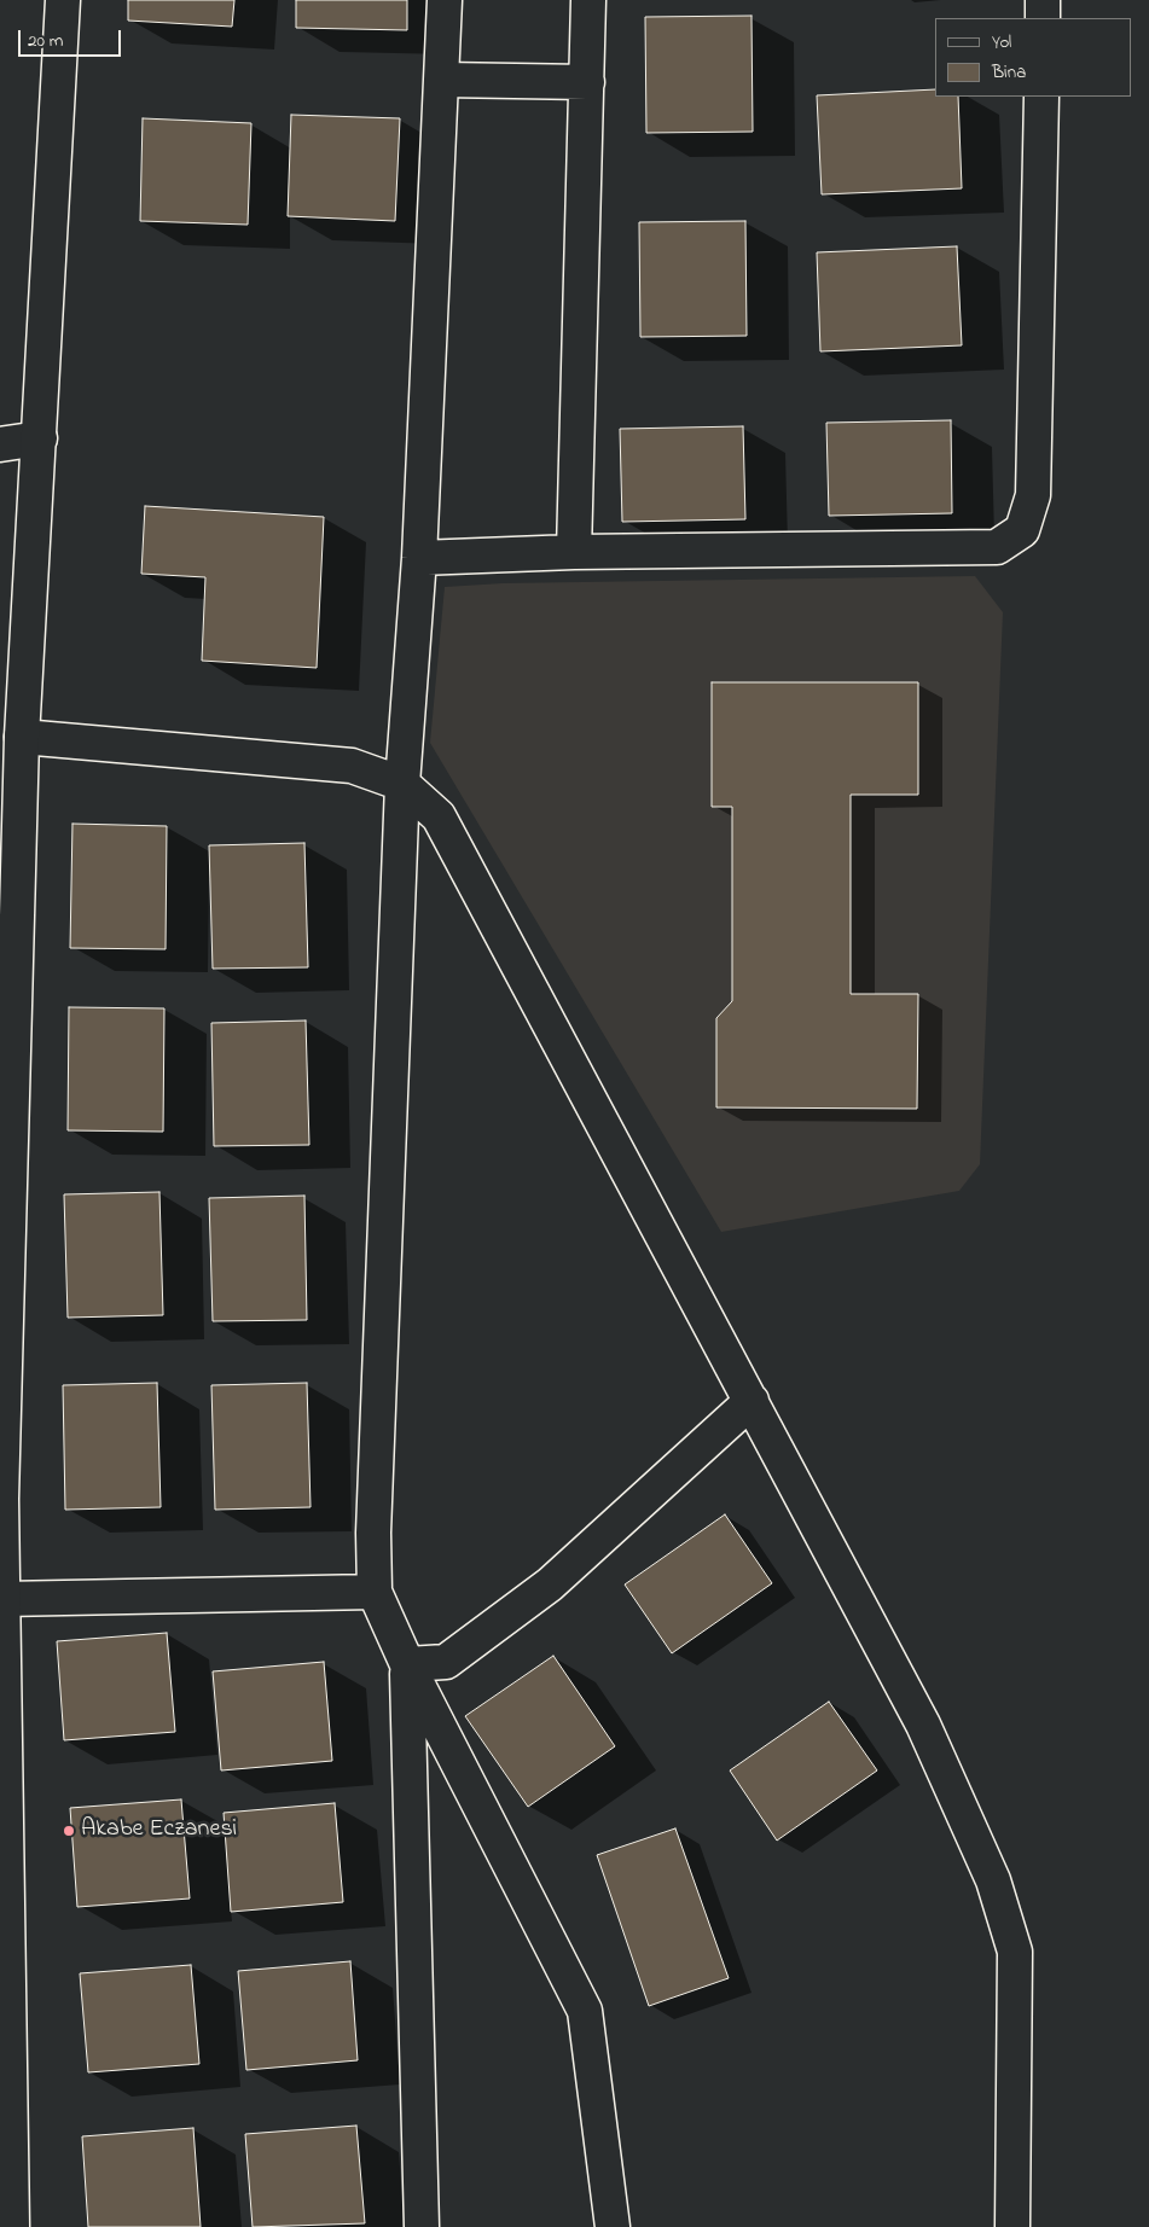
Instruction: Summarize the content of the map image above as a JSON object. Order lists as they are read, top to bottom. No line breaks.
{"places":["Akabe Eczanesi"],"legend":["Yol","Bina"],"scale_bar":"20 m"}
